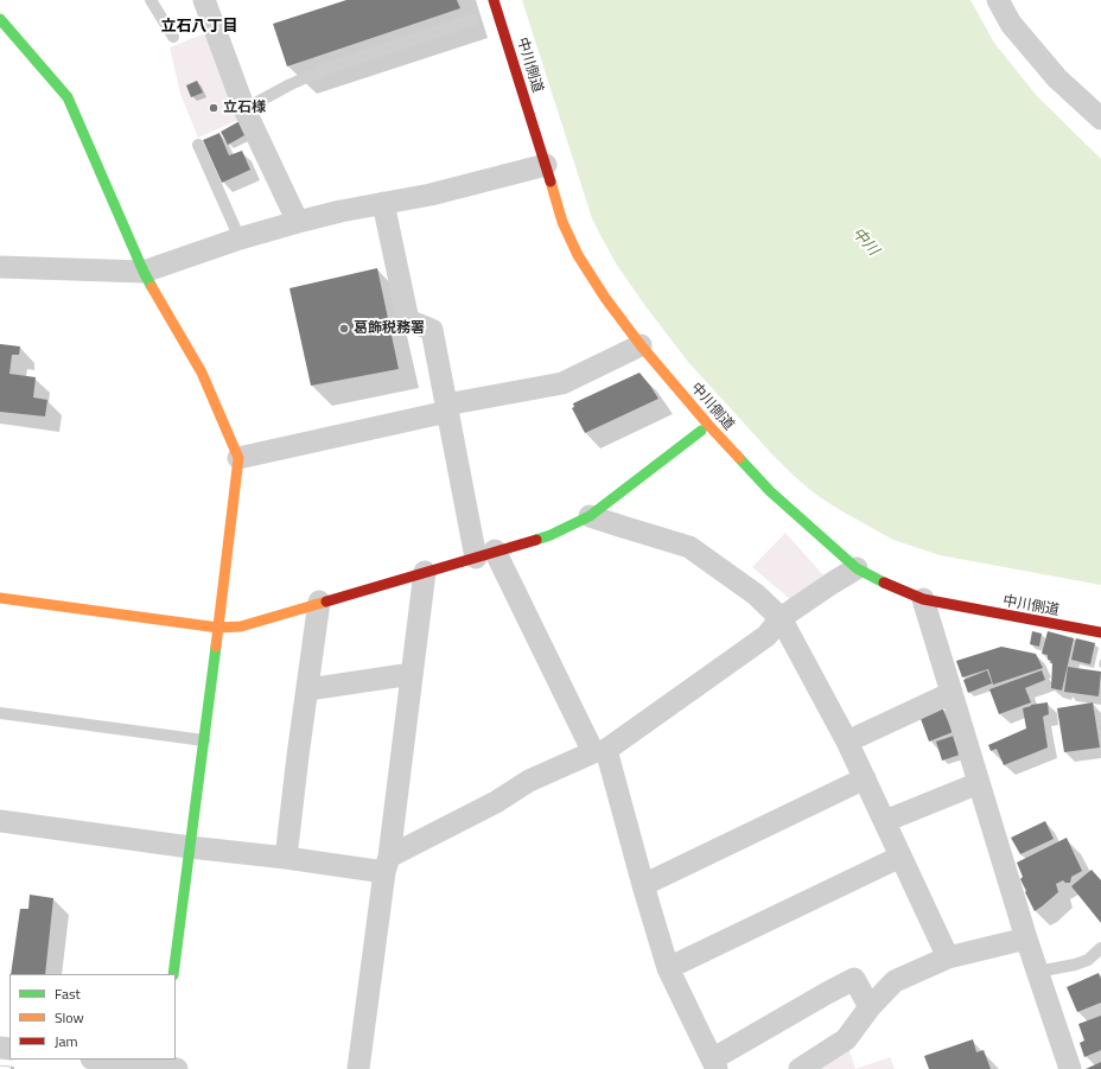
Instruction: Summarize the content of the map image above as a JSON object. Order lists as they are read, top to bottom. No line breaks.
{"streets":{"street":["中川側道"]},"districts":["立石八丁目"],"water":["中川"],"places":["立石様","葛飾税務署"],"legend":["Fast","Slow","Jam"]}
